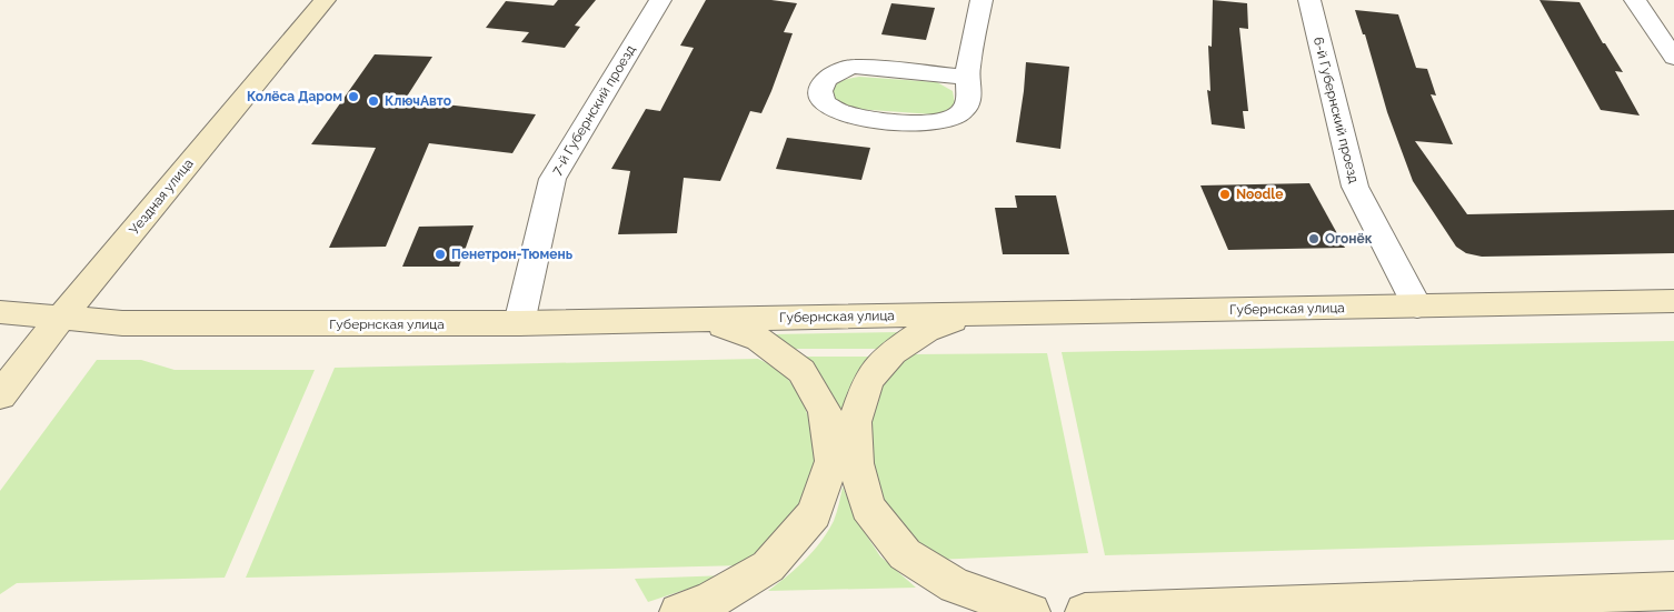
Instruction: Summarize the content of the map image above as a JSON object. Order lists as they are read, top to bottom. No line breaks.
{"streets":{"street":["7-й Губернский проезд","6-й Губернский проезд","Уездная улица","Губернская улица"]},"crossings":[["7-й Губернский проезд","Губернская улица"],["6-й Губернский проезд","Губернская улица"],["Уездная улица","Губернская улица"]],"places":["Колёса Даром","КлючАвто","Noodle","Огонёк","Пенетрон-Тюмень"]}
